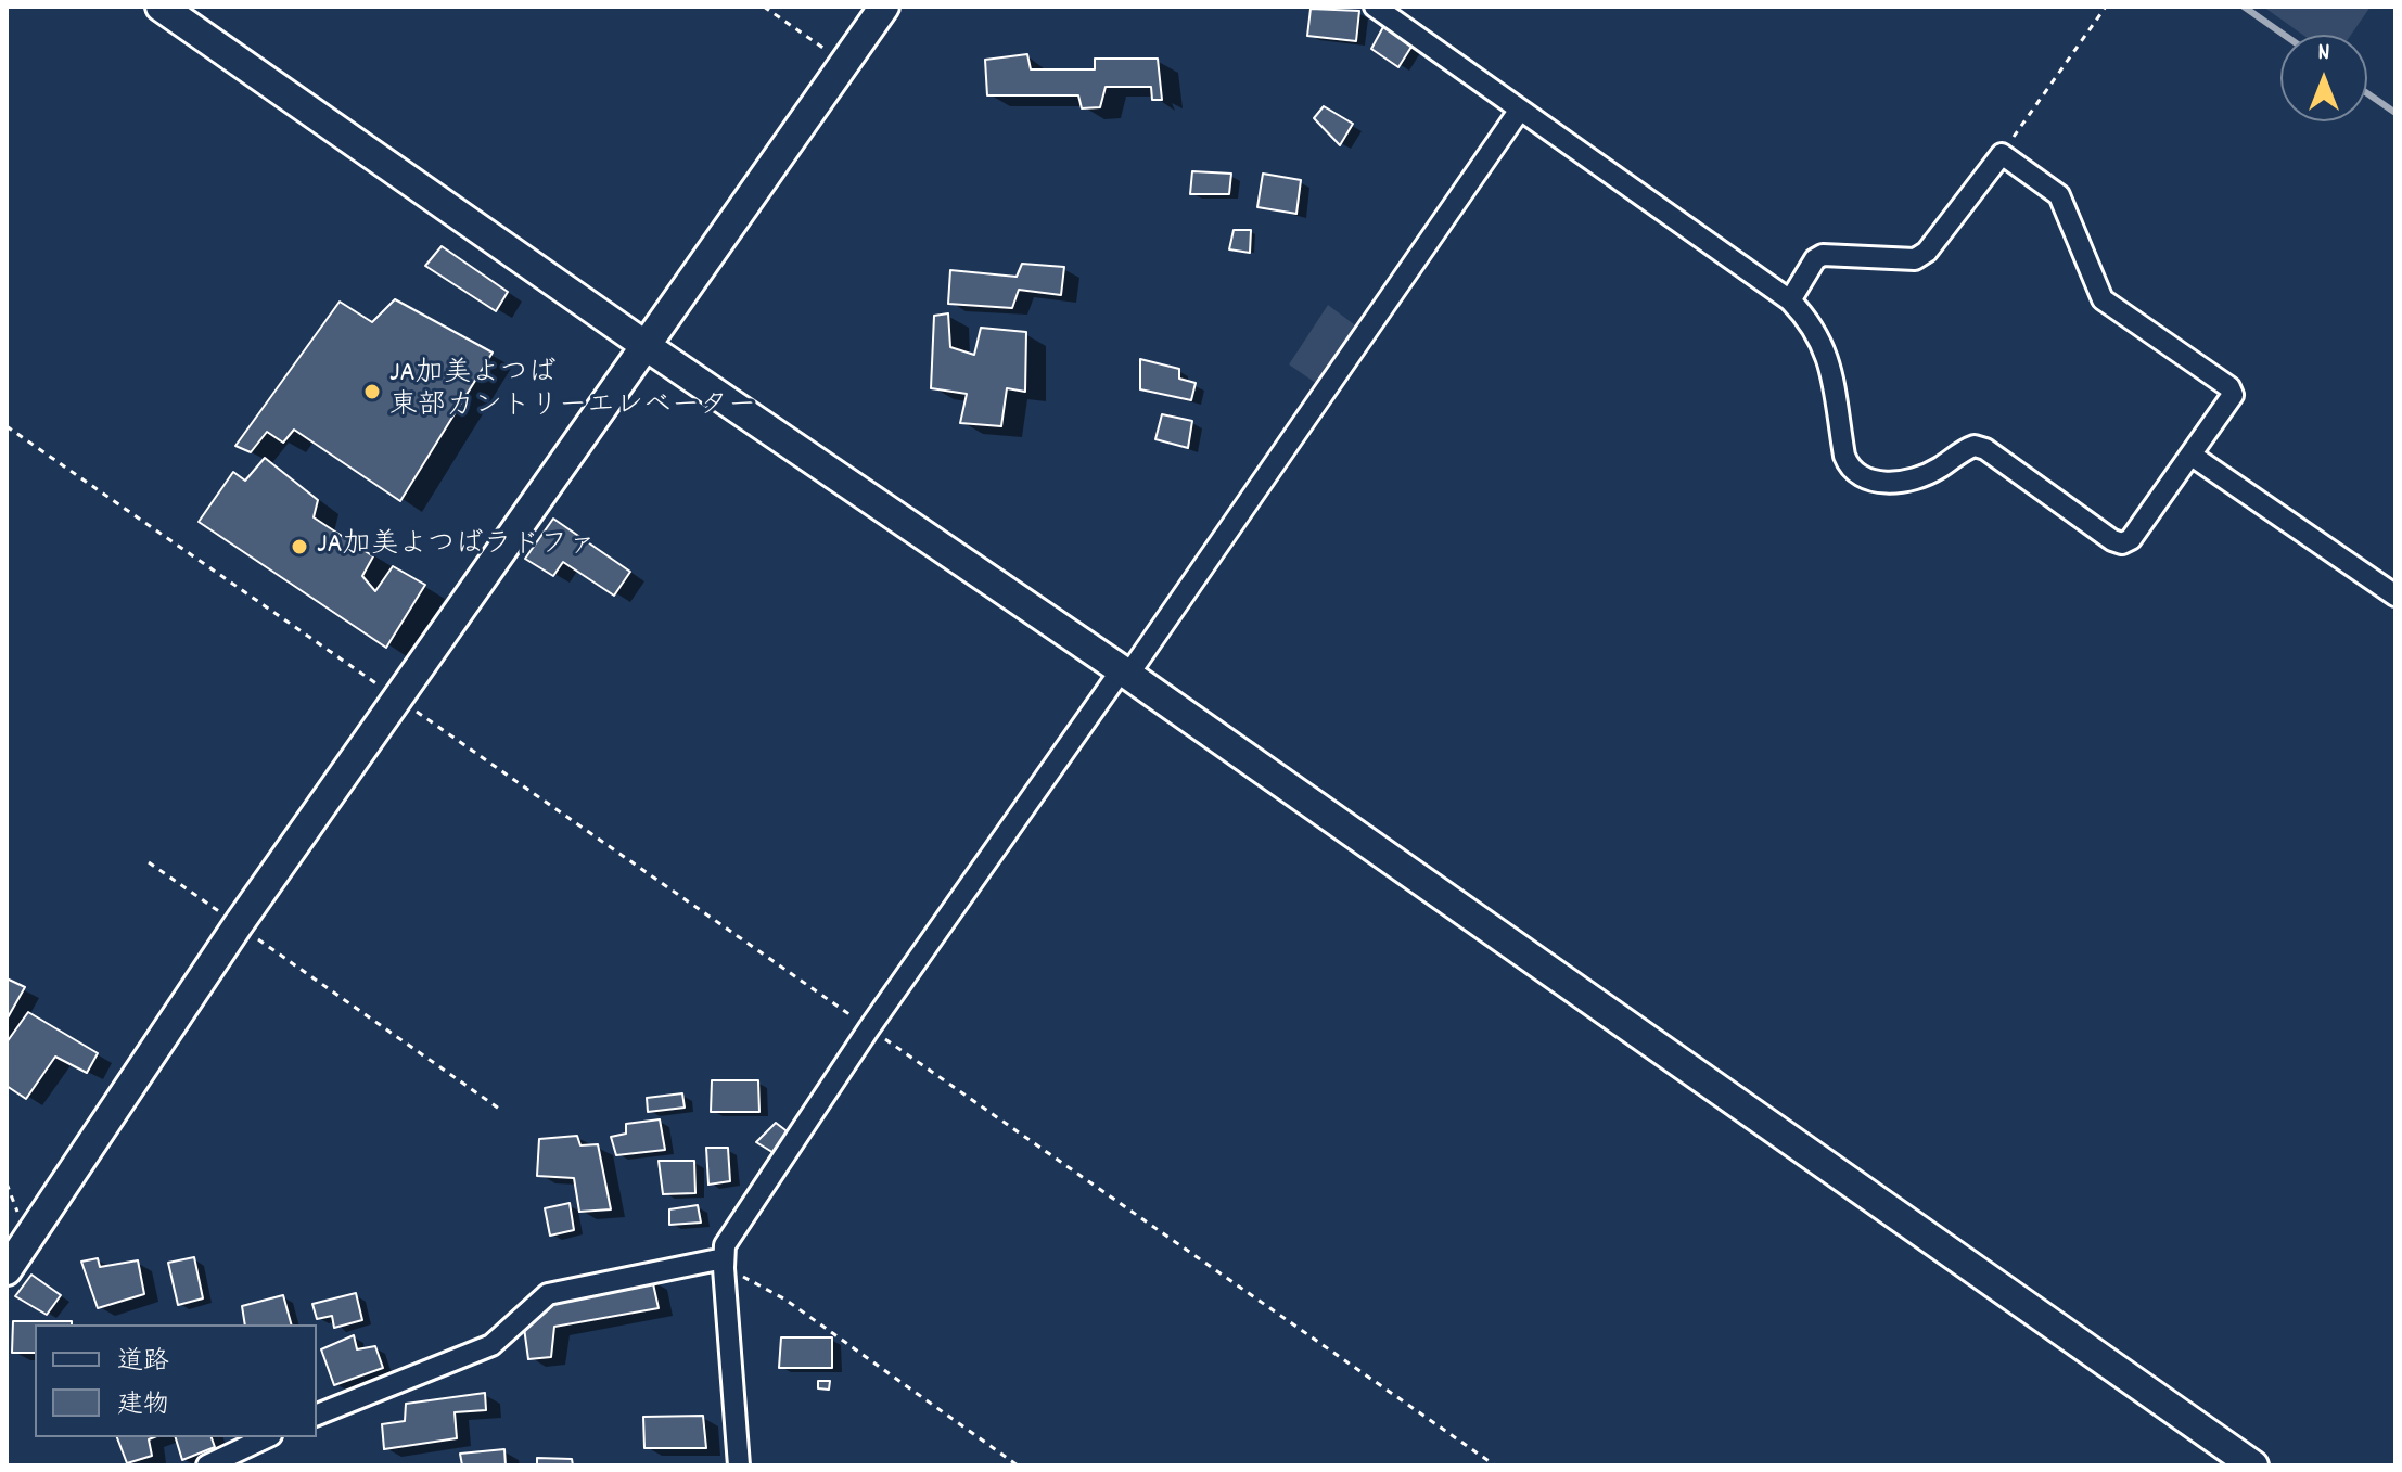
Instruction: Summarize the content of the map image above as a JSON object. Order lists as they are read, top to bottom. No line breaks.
{"places":["JA加美よつば 東部カントリーエレベーター","JA加美よつばラドファ"],"legend":["道路","建物"],"north":"top"}
